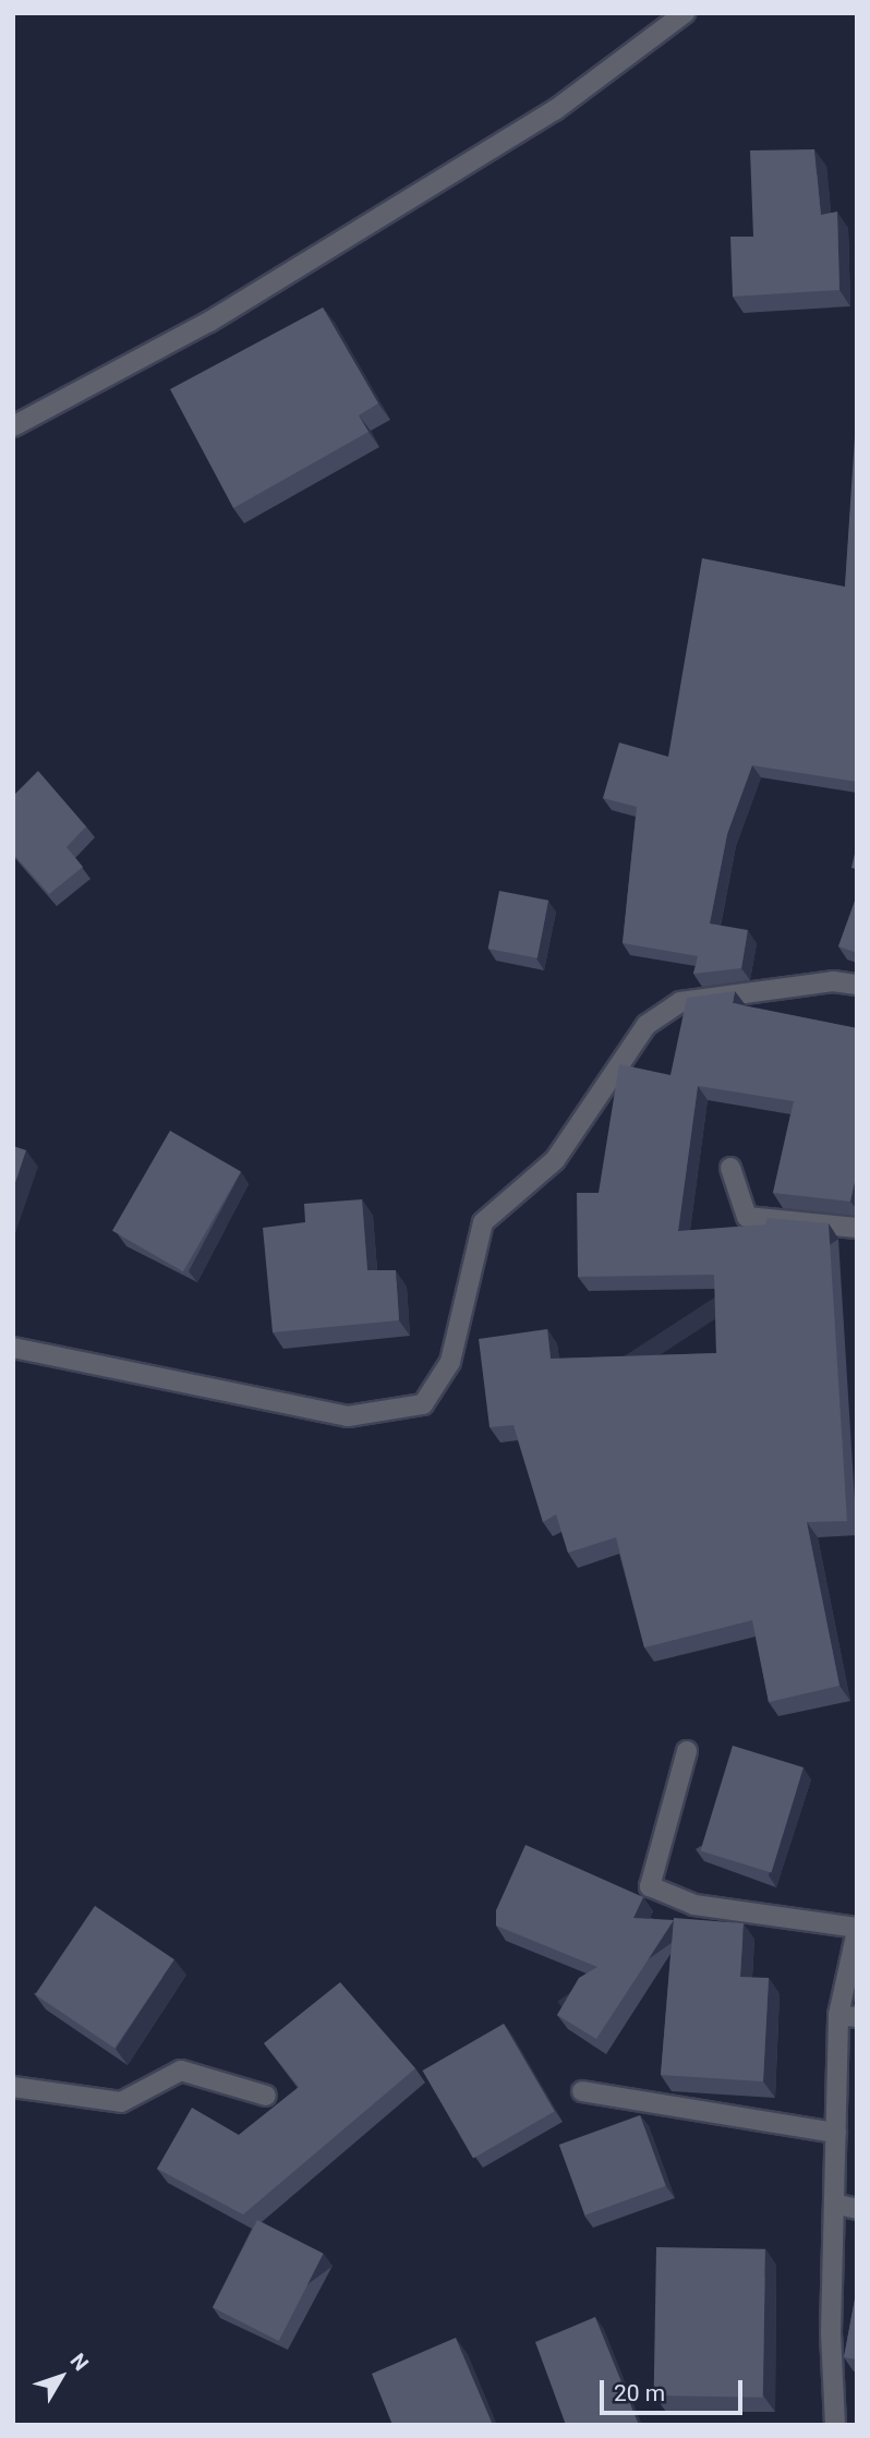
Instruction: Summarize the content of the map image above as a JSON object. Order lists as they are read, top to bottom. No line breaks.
{"scale_bar":"20 m","north":"top right"}
